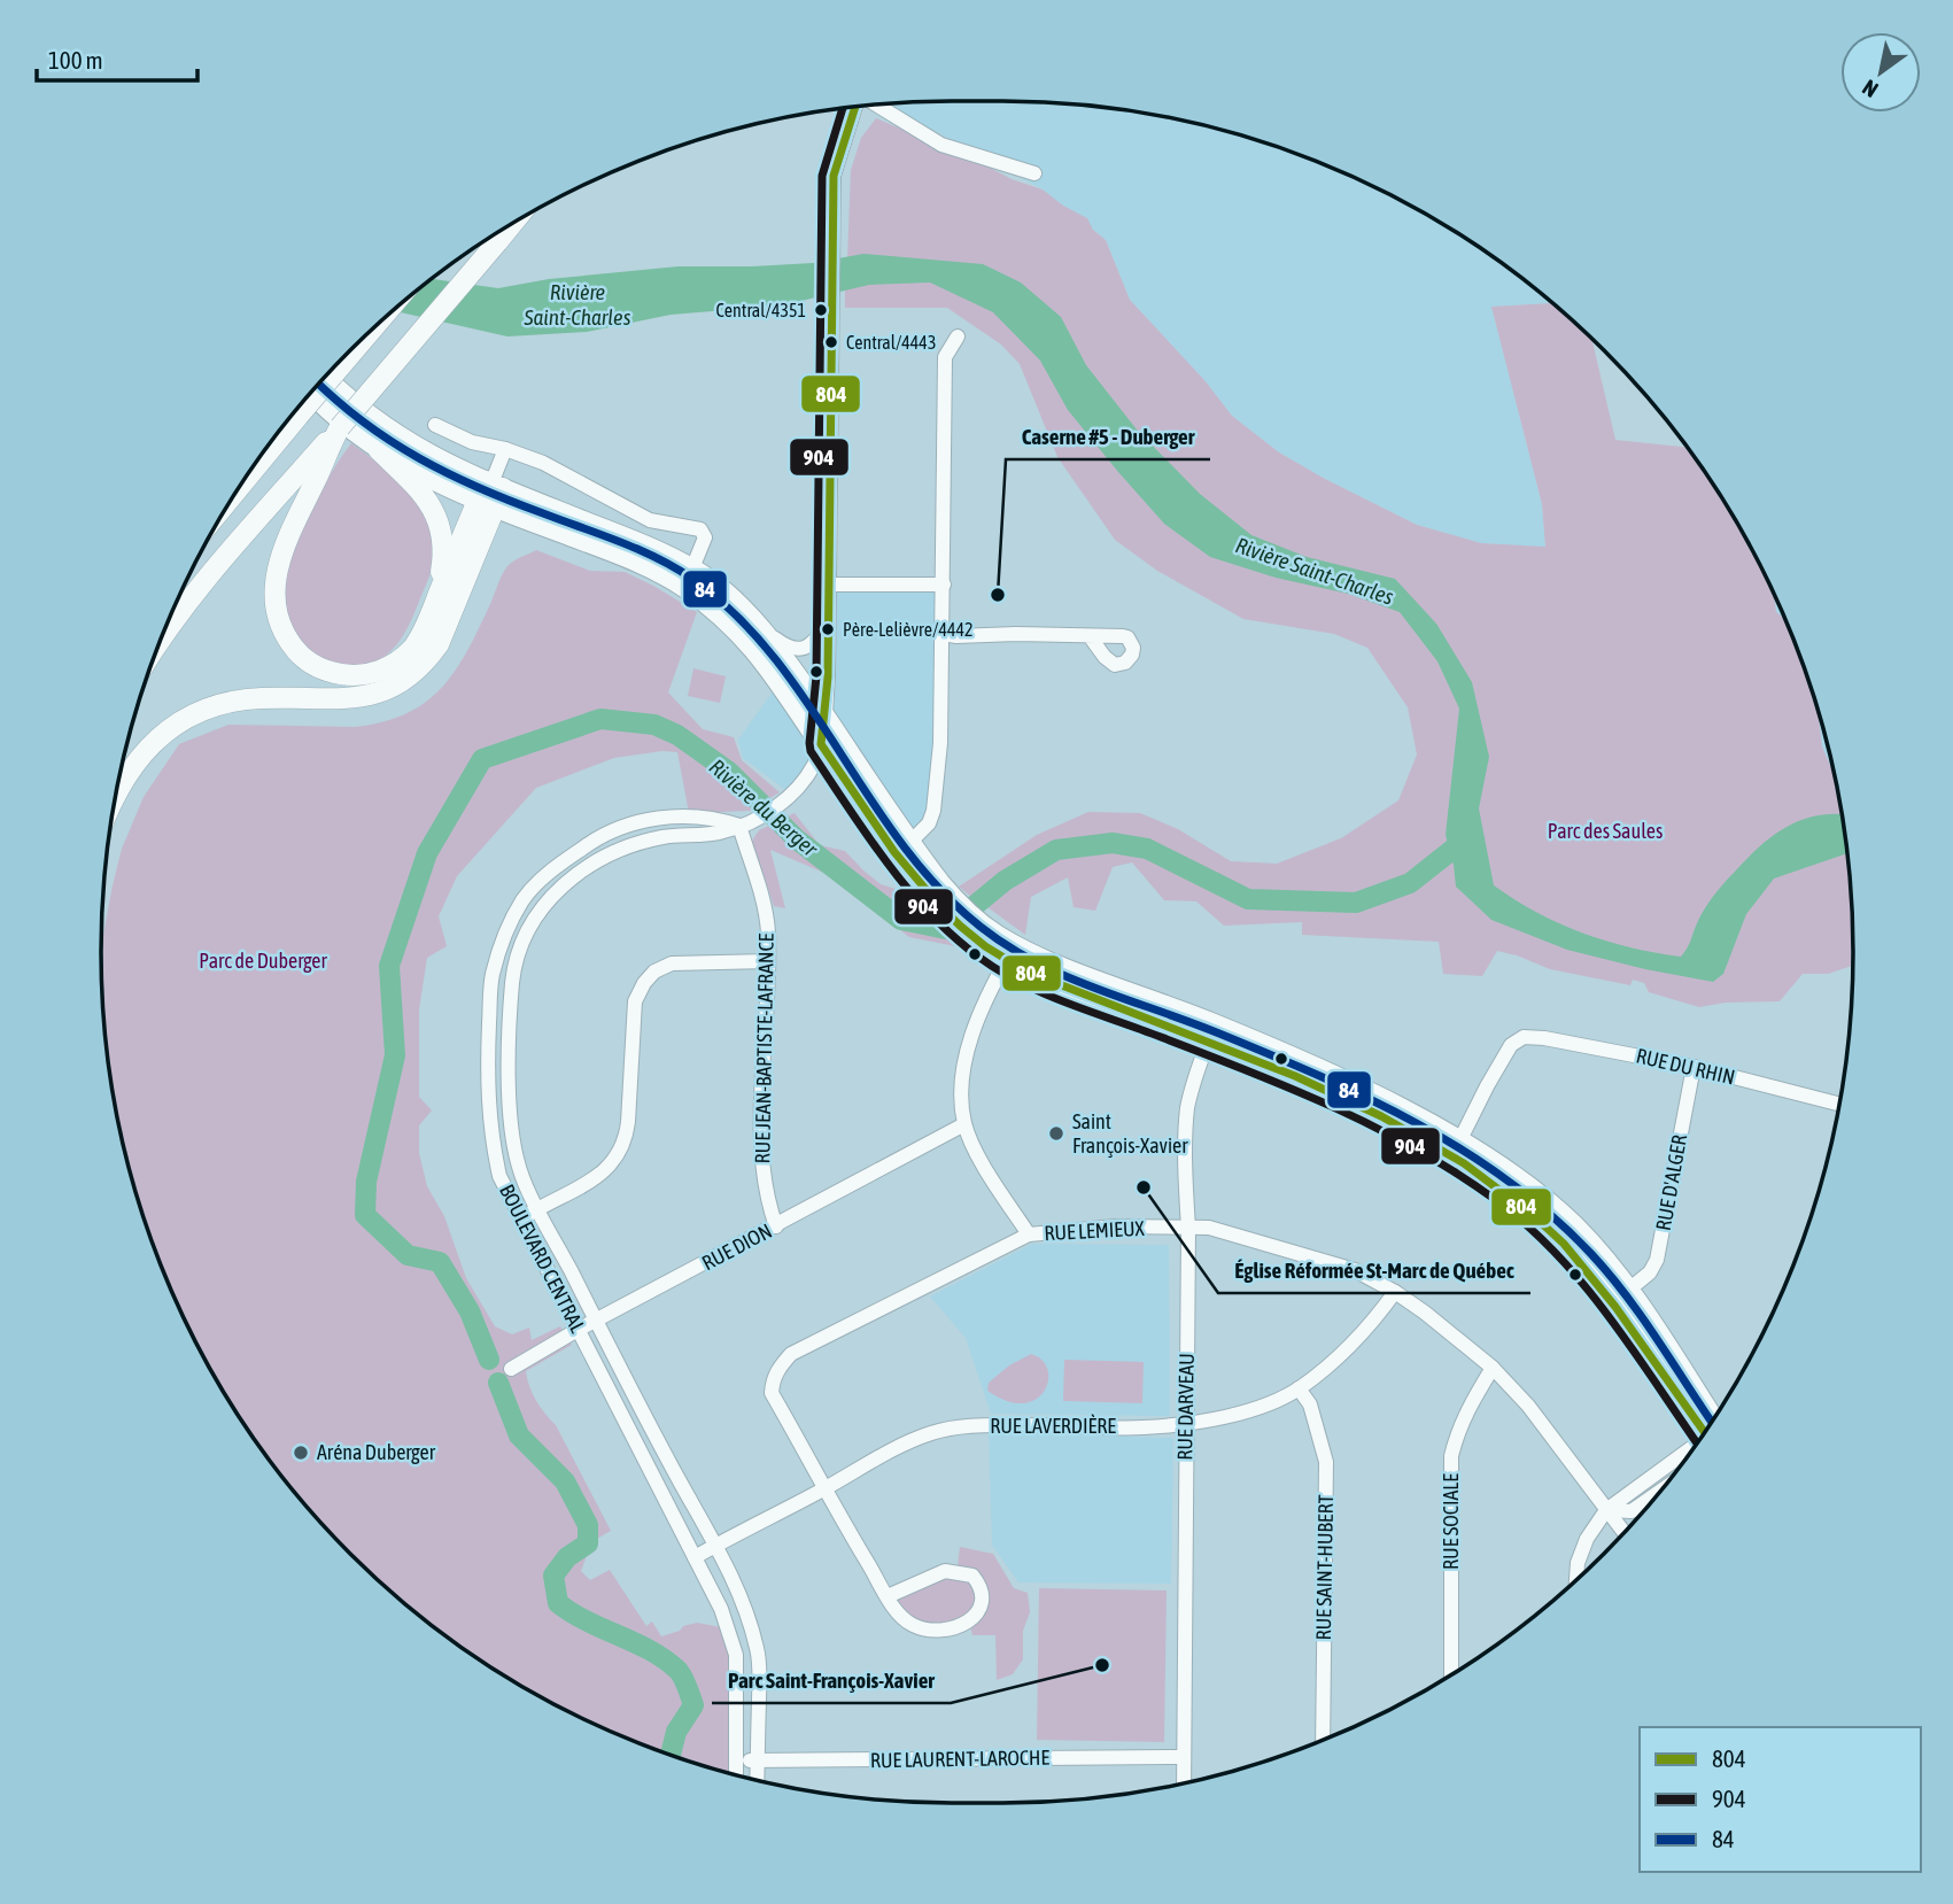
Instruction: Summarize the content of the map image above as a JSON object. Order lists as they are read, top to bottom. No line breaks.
{"streets":{"street":["RUE JEAN-BAPTISTE-LAFRANCE","RUE DU RHIN","RUE D'ALGER","RUE LEMIEUX","RUE DION","BOULEVARD CENTRAL","RUE DARVEAU","RUE LAVERDIÈRE","RUE SOCIALE","RUE SAINT-HUBERT","RUE LAURENT-LAROCHE"]},"crossings":[["RUE JEAN-BAPTISTE-LAFRANCE","RUE DION"],["RUE JEAN-BAPTISTE-LAFRANCE","BOULEVARD CENTRAL"],["RUE DU RHIN","RUE D'ALGER"],["RUE LEMIEUX","RUE DARVEAU"],["RUE LEMIEUX","RUE LAVERDIÈRE"],["RUE LEMIEUX","RUE SOCIALE"],["RUE DION","BOULEVARD CENTRAL"],["BOULEVARD CENTRAL","RUE LAVERDIÈRE"],["BOULEVARD CENTRAL","RUE LAURENT-LAROCHE"],["RUE DARVEAU","RUE LAVERDIÈRE"],["RUE DARVEAU","RUE LAURENT-LAROCHE"],["RUE LAVERDIÈRE","RUE SAINT-HUBERT"]],"water":["Rivière Saint-Charles","Rivière du Berger"],"parks":["Parc des Saules","Parc de Duberger"],"places":["Central/4351","Central/4443","Caserne #5 - Duberger","Père-Lelièvre/4442","Saint François-Xavier","Église Réformée St-Marc de Québec","Aréna Duberger","Parc Saint-François-Xavier"],"lines":["transit line 804","transit line 904","transit line 84"],"legend":["804","904","84"],"scale_bar":"100 m","north":"bottom left"}
